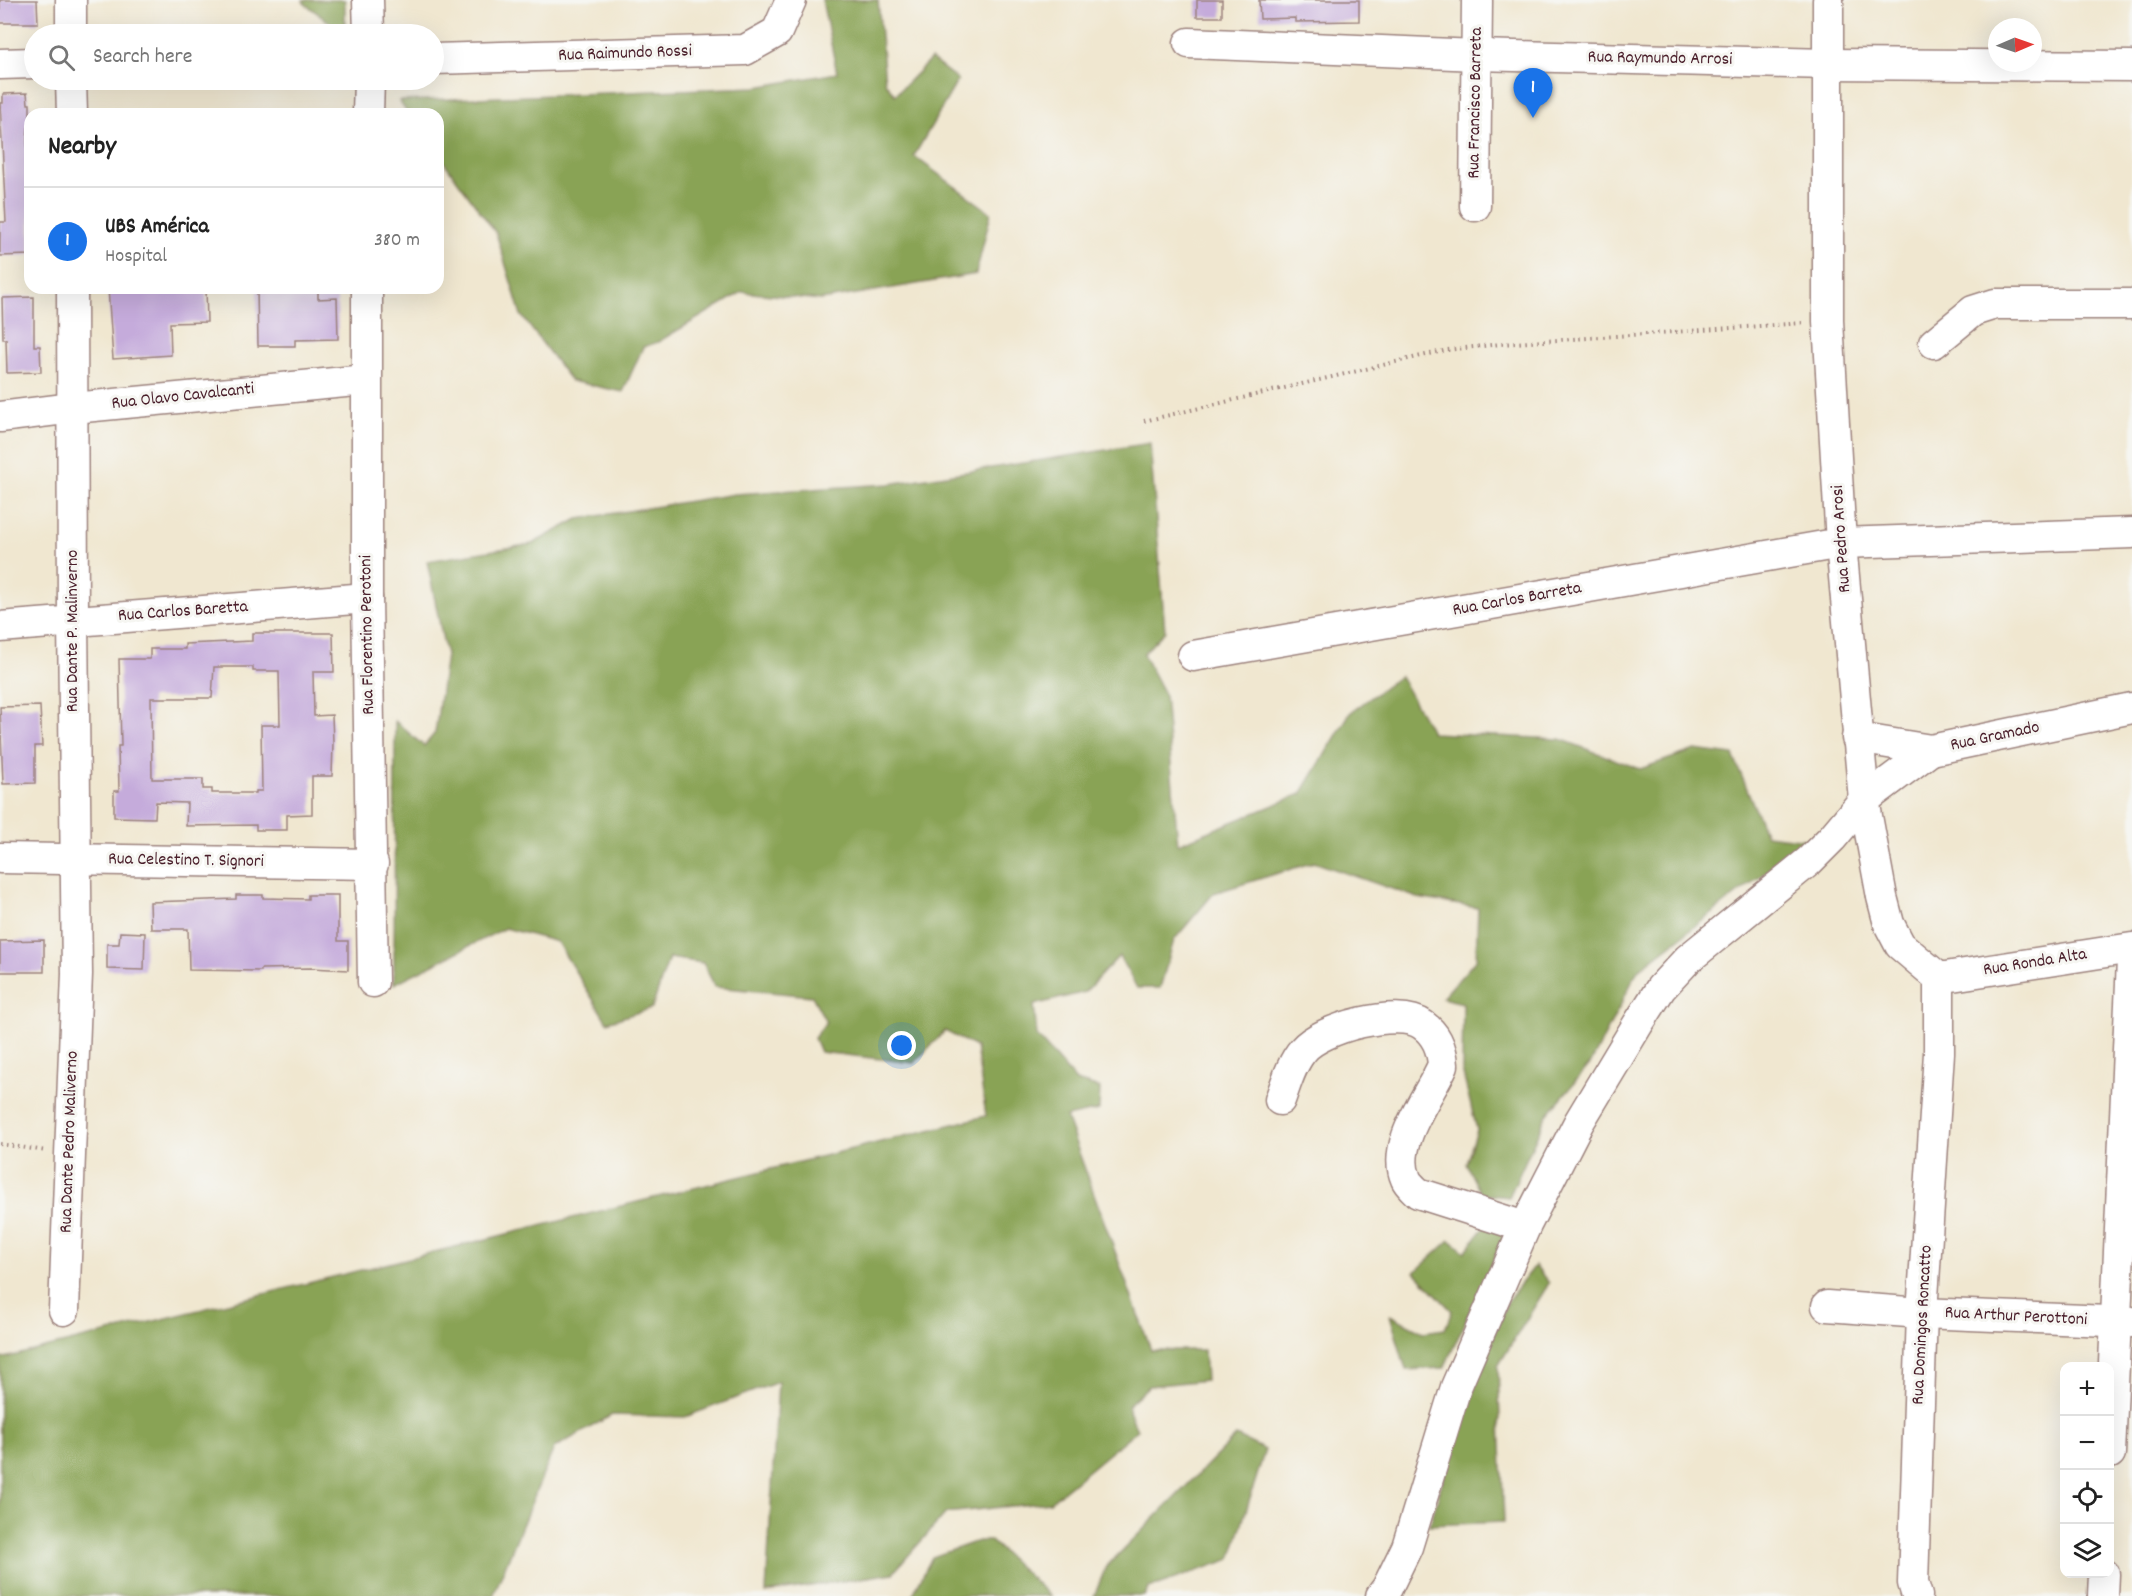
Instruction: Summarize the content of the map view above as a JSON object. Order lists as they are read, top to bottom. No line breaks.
{"streets":{"street":["Rua Raimundo Rossi","Rua Raymundo Arrosi","Rua Francisco Barreta","Rua Olavo Cavalcanti","Rua Pedro Arosi","Rua Carlos Barreta","Rua Carlos Baretta","Rua Dante P. Malinverno","Rua Florentino Perotoni","Rua Gramado","Rua Celestino T. Signori","Rua Ronda Alta","Rua Dante Pedro Maliverno","Rua Arthur Perottoni","Rua Domingos Roncatto"]},"crossings":[["Rua Raymundo Arrosi","Rua Francisco Barreta"],["Rua Raymundo Arrosi","Rua Pedro Arosi"],["Rua Olavo Cavalcanti","Rua Dante P. Malinverno"],["Rua Olavo Cavalcanti","Rua Florentino Perotoni"],["Rua Pedro Arosi","Rua Carlos Barreta"],["Rua Pedro Arosi","Rua Gramado"],["Rua Pedro Arosi","Rua Ronda Alta"],["Rua Pedro Arosi","Rua Domingos Roncatto"],["Rua Carlos Baretta","Rua Dante P. Malinverno"],["Rua Carlos Baretta","Rua Florentino Perotoni"],["Rua Dante P. Malinverno","Rua Celestino T. Signori"],["Rua Dante P. Malinverno","Rua Dante Pedro Maliverno"],["Rua Florentino Perotoni","Rua Celestino T. Signori"],["Rua Ronda Alta","Rua Domingos Roncatto"],["Rua Arthur Perottoni","Rua Domingos Roncatto"]],"north":"right","page":{"search":"Search here","pins":"1","heading":"Nearby","list":[{"mark":"1","name":"UBS América","note":"Hospital","value":"380 m"}],"map_buttons":["+","−"]}}
